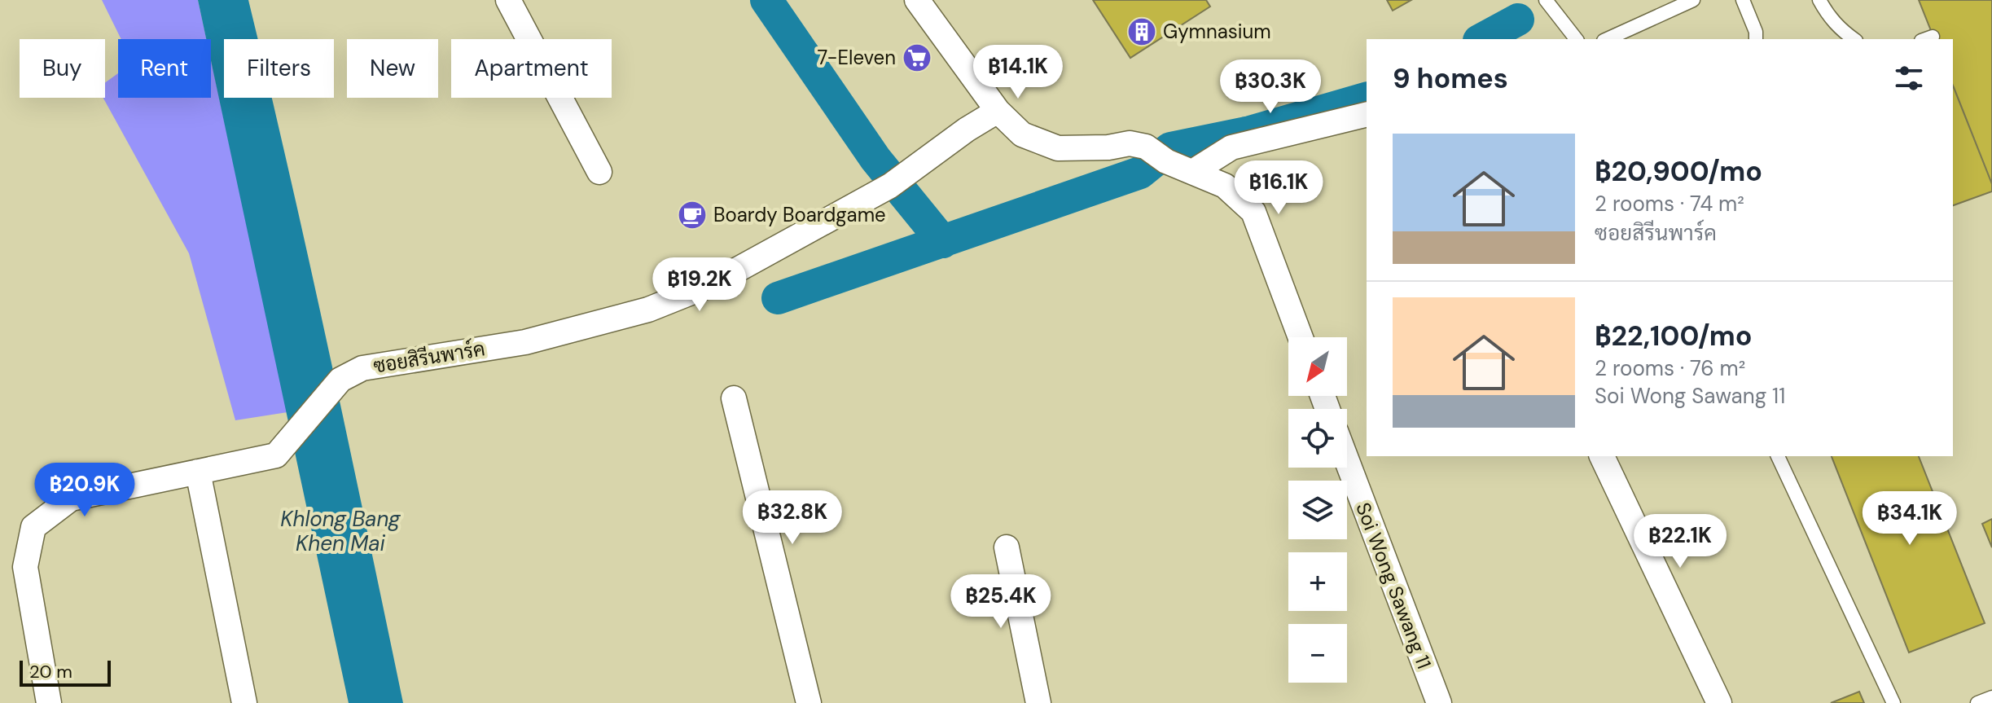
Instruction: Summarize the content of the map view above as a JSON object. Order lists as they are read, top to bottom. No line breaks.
{"streets":{"street":["ซอยสิรีนพาร์ค","Soi Wong Sawang 11"]},"water":["Khlong Bang Khen Mai"],"places":{"building":["Gymnasium"],"supermarket":["7-Eleven"],"cafe":["Boardy Boardgame"]},"scale_bar":"20 m","north":"bottom left","page":{"chip":["Buy","Rent","Filters","New","Apartment"],"heading":"9 homes","price":["฿14.1K","฿30.3K","฿16.1K","฿19.2K","฿20.9K","฿32.8K","฿34.1K","฿22.1K","฿25.4K"],"list":[{"name":"฿20,900/mo","note":"2 rooms · 74 m² · ซอยสิรีนพาร์ค"},{"name":"฿22,100/mo","note":"2 rooms · 76 m² · Soi Wong Sawang 11"}],"map_buttons":["+","−"],"scale":"20 m"}}
